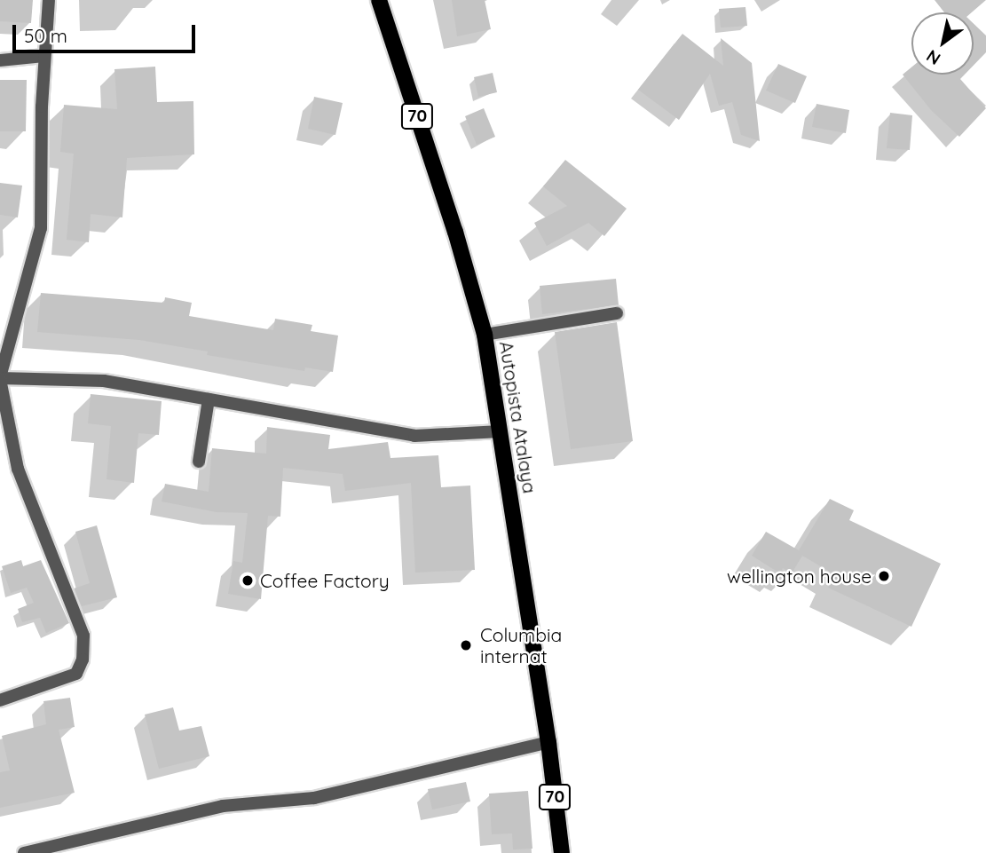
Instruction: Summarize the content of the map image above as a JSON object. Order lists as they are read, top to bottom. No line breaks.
{"streets":{"main road":["70","Autopista Atalaya"]},"places":["wellington house","Coffee Factory","Columbia internat"],"scale_bar":"50 m","north":"bottom left"}
